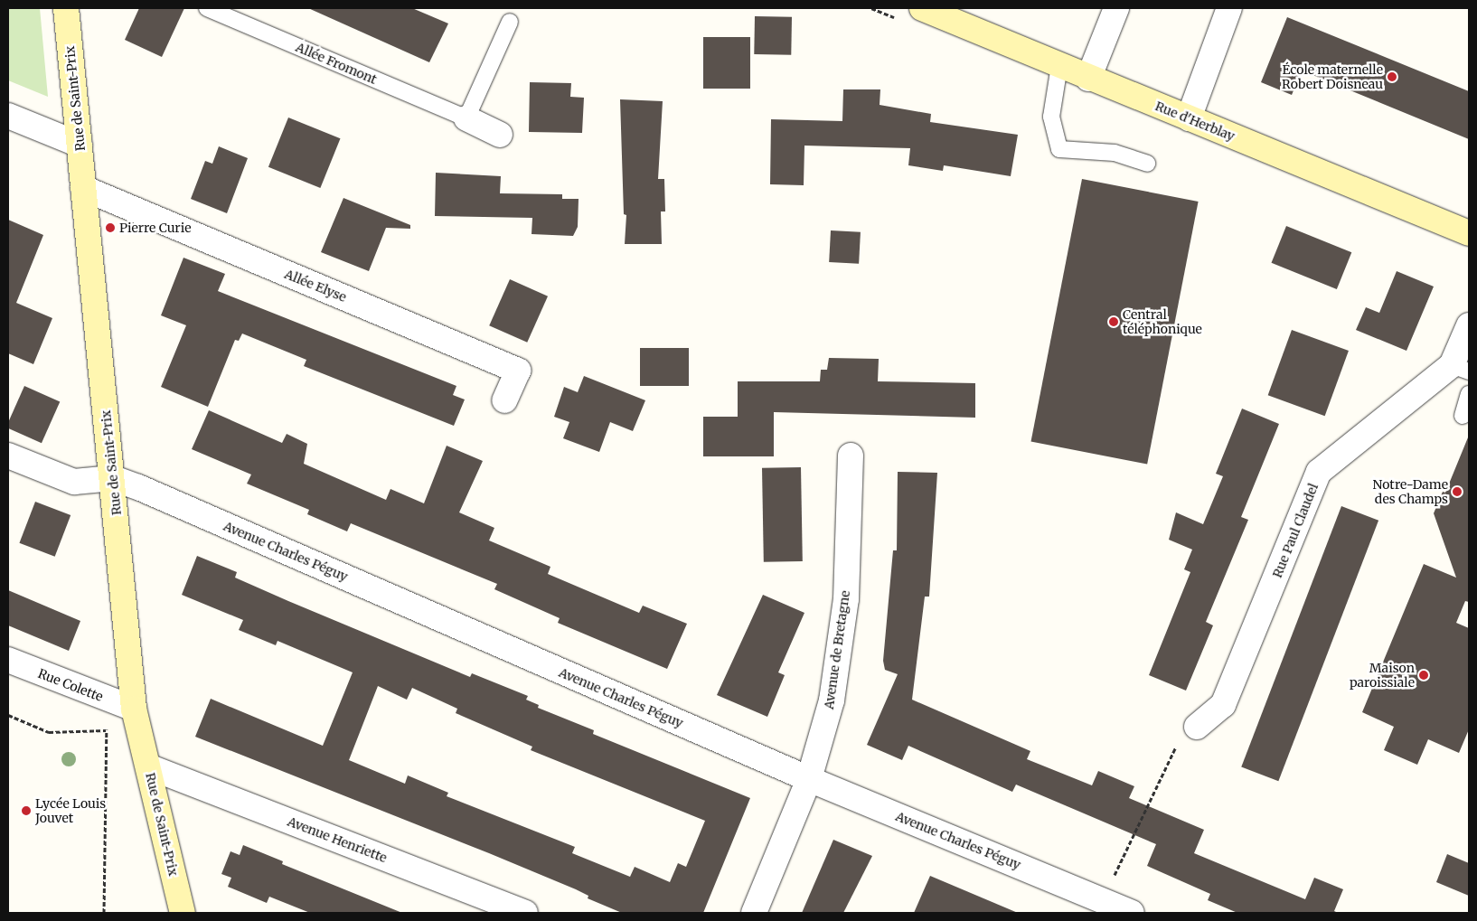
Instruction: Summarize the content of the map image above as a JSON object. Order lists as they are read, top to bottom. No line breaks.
{"streets":{"street":["Allée Fromont","Rue de Saint-Prix","Rue d'Herblay","Allée Elyse","Rue Paul Claudel","Avenue Charles Péguy","Avenue de Bretagne","Rue Colette","Avenue Henriette"]},"crossings":[["Rue de Saint-Prix","Allée Elyse"],["Rue de Saint-Prix","Avenue Charles Péguy"],["Rue de Saint-Prix","Rue Colette"],["Rue de Saint-Prix","Avenue Henriette"],["Avenue Charles Péguy","Avenue de Bretagne"]],"places":["École maternelle Robert Doisneau","Pierre Curie","Central téléphonique","Notre-Dame des Champs","Maison paroissiale","Lycée Louis Jouvet"]}
